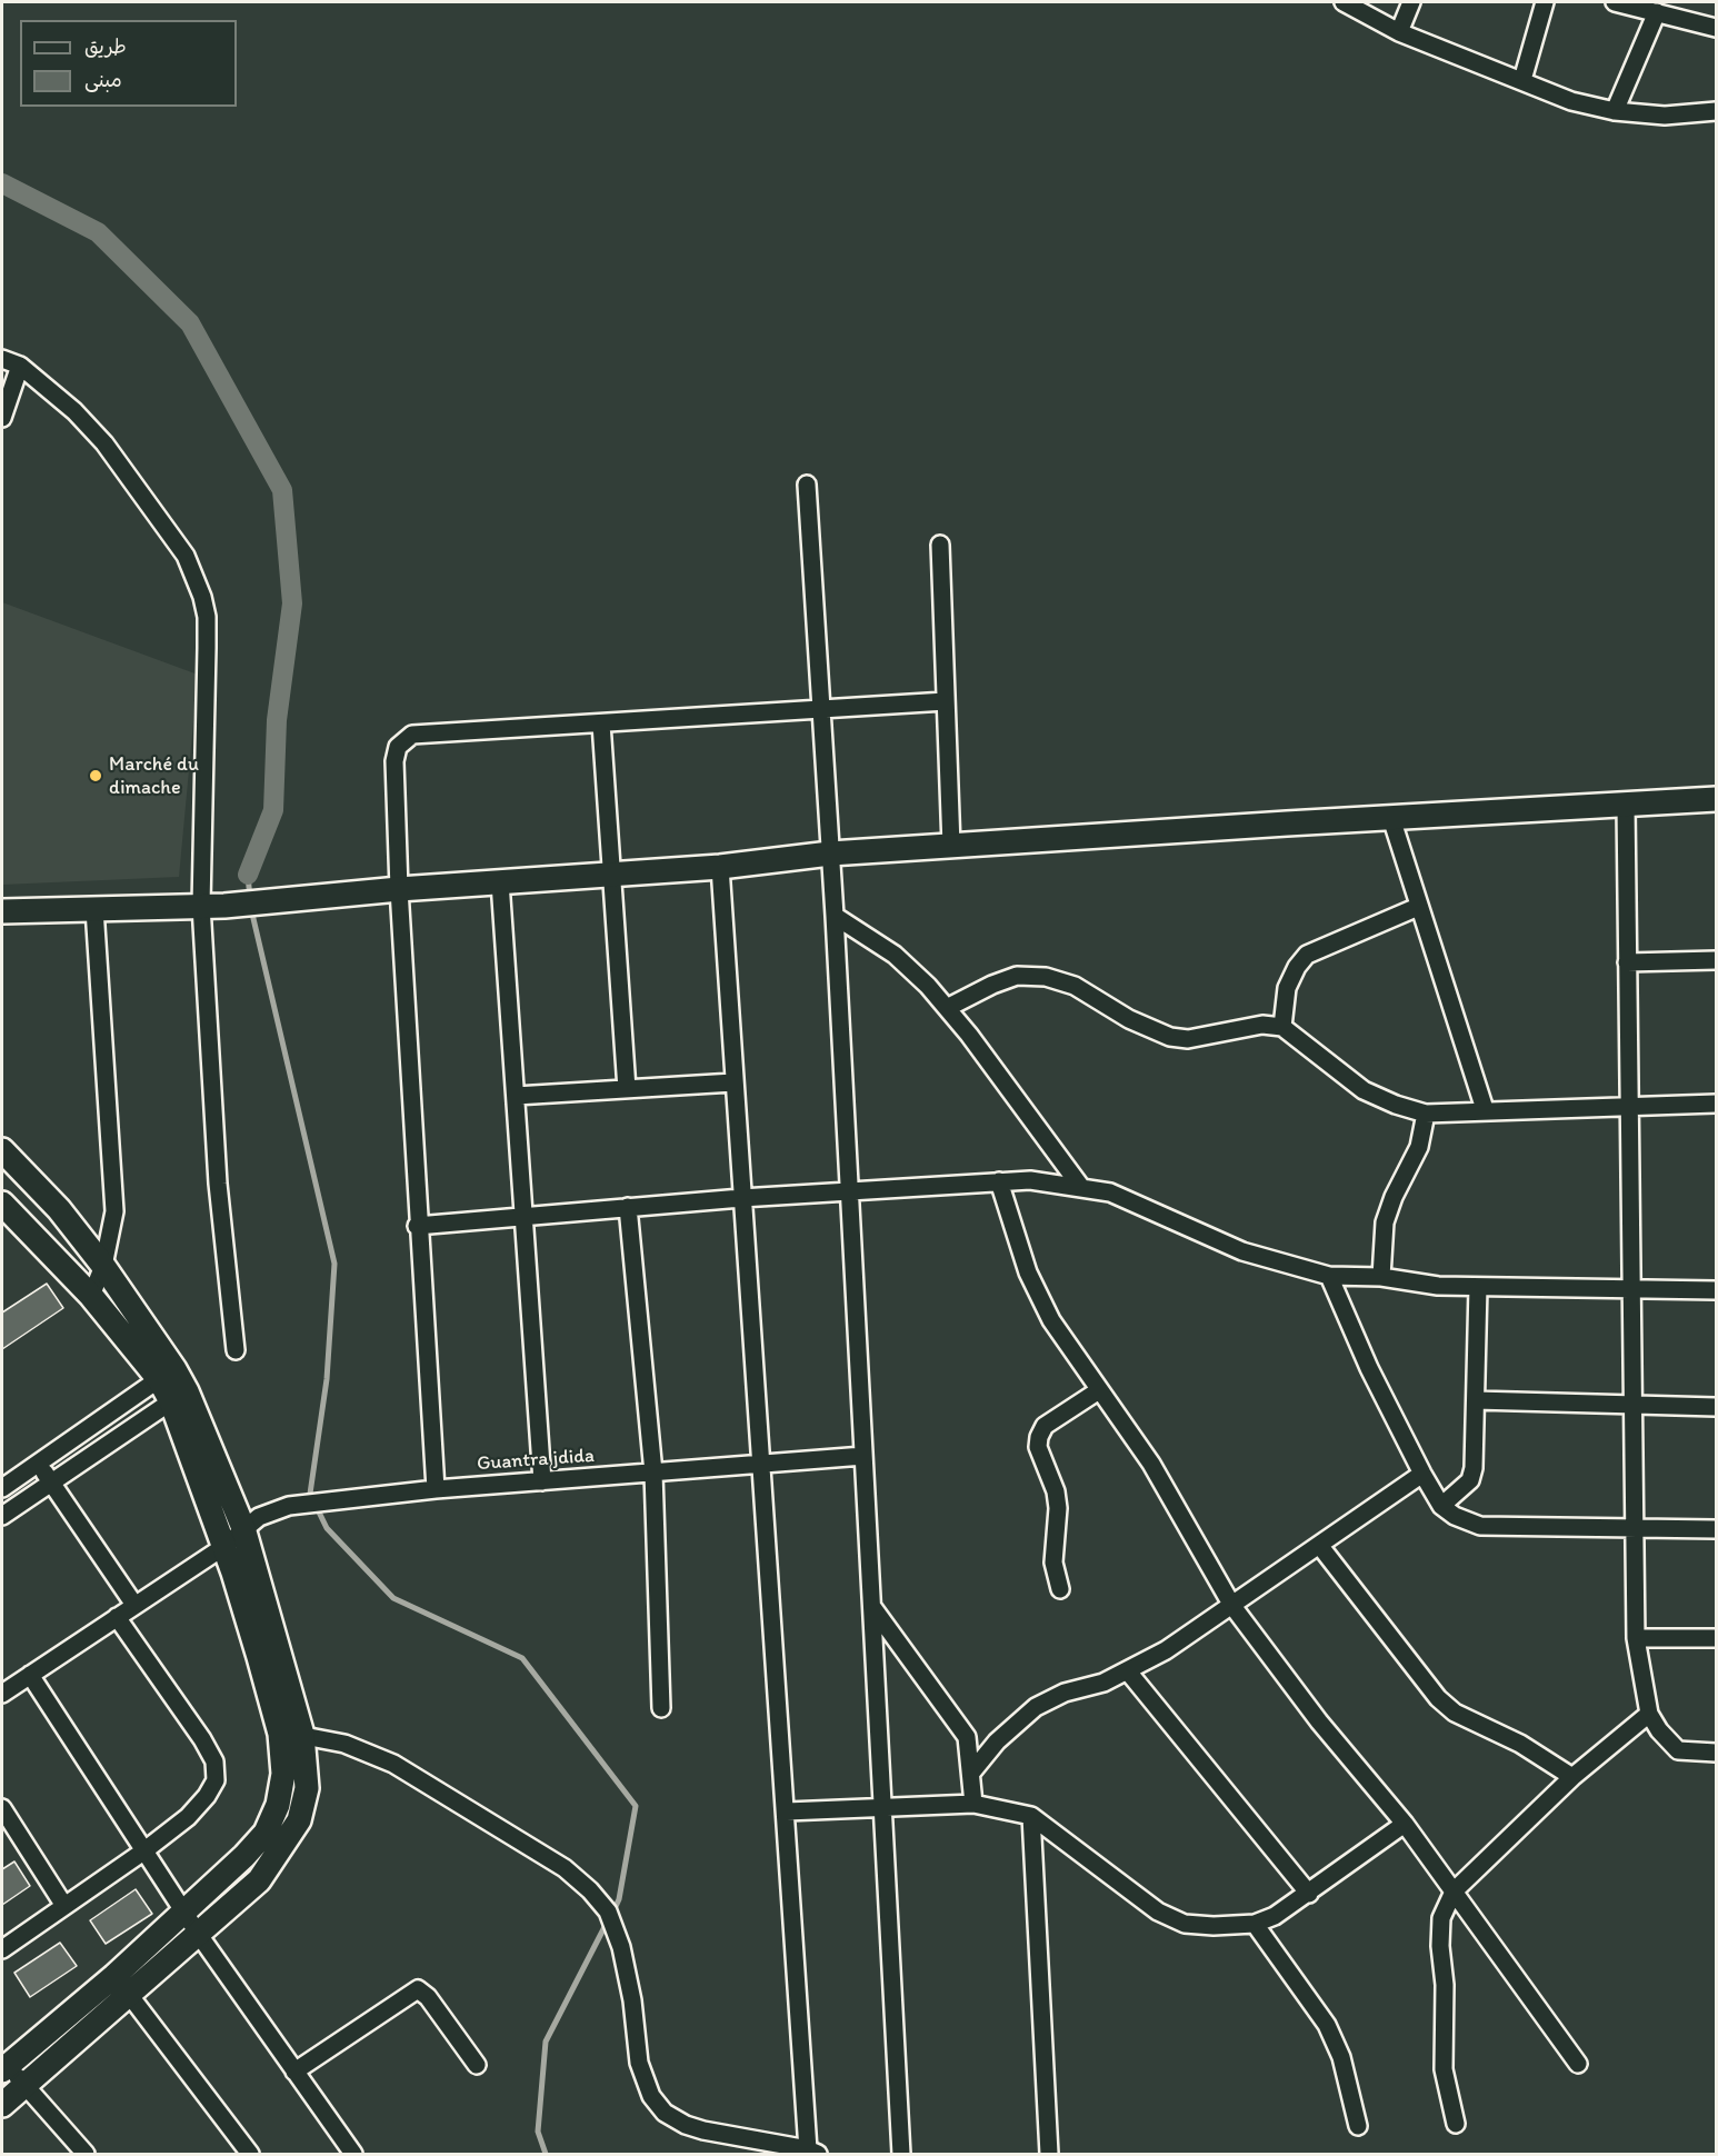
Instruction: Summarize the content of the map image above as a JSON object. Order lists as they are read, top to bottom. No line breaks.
{"streets":{"street":["Guantra jdida"]},"places":["Marché du dimache"],"legend":["طريق","مبنى"]}
